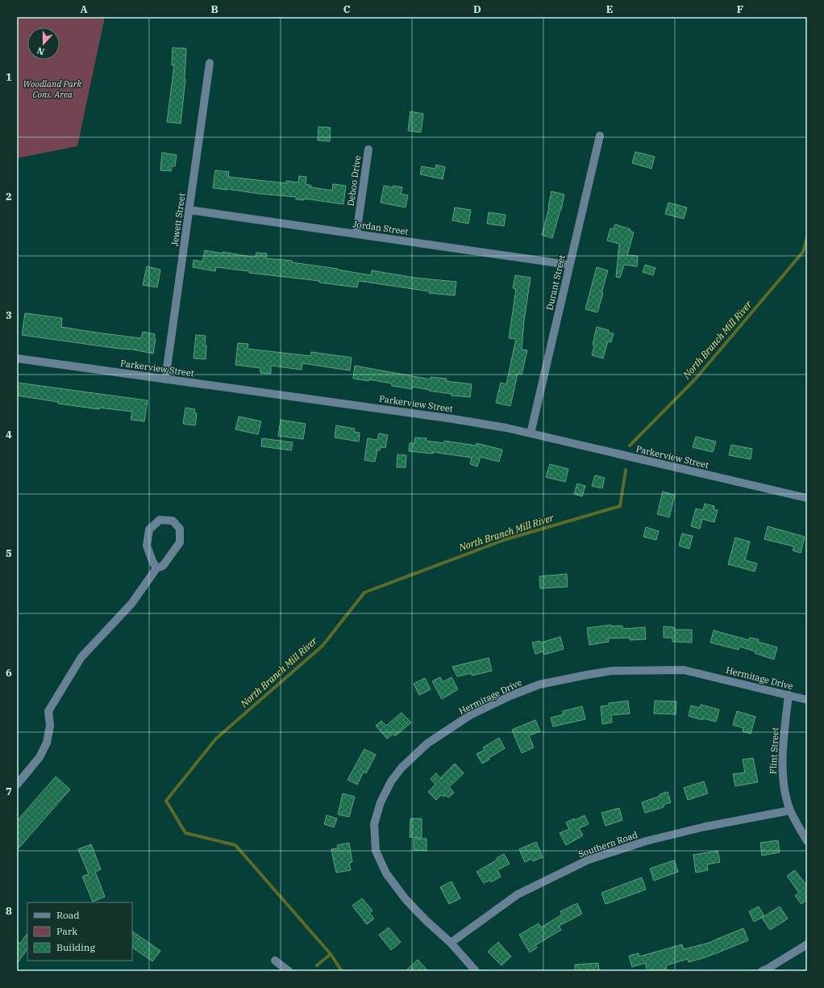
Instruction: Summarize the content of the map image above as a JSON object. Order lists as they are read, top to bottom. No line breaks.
{"streets":{"street":["Deboo Drive","Jewett Street","Jordan Street","Durant Street","Parkerview Street","Hermitage Drive","Flint Street","Southern Road"]},"crossings":[["Deboo Drive","Jordan Street"],["Jewett Street","Jordan Street"],["Jewett Street","Parkerview Street"],["Jordan Street","Durant Street"],["Durant Street","Parkerview Street"],["Hermitage Drive","Flint Street"],["Hermitage Drive","Southern Road"],["Flint Street","Southern Road"]],"water":["North Branch Mill River"],"parks":["Woodland Park Cons. Area"],"legend":["Road","Park","Building"],"north":"bottom","grid":{"columns":["A","B","C","D","E","F"],"rows":["1","2","3","4","5","6","7","8"]}}
